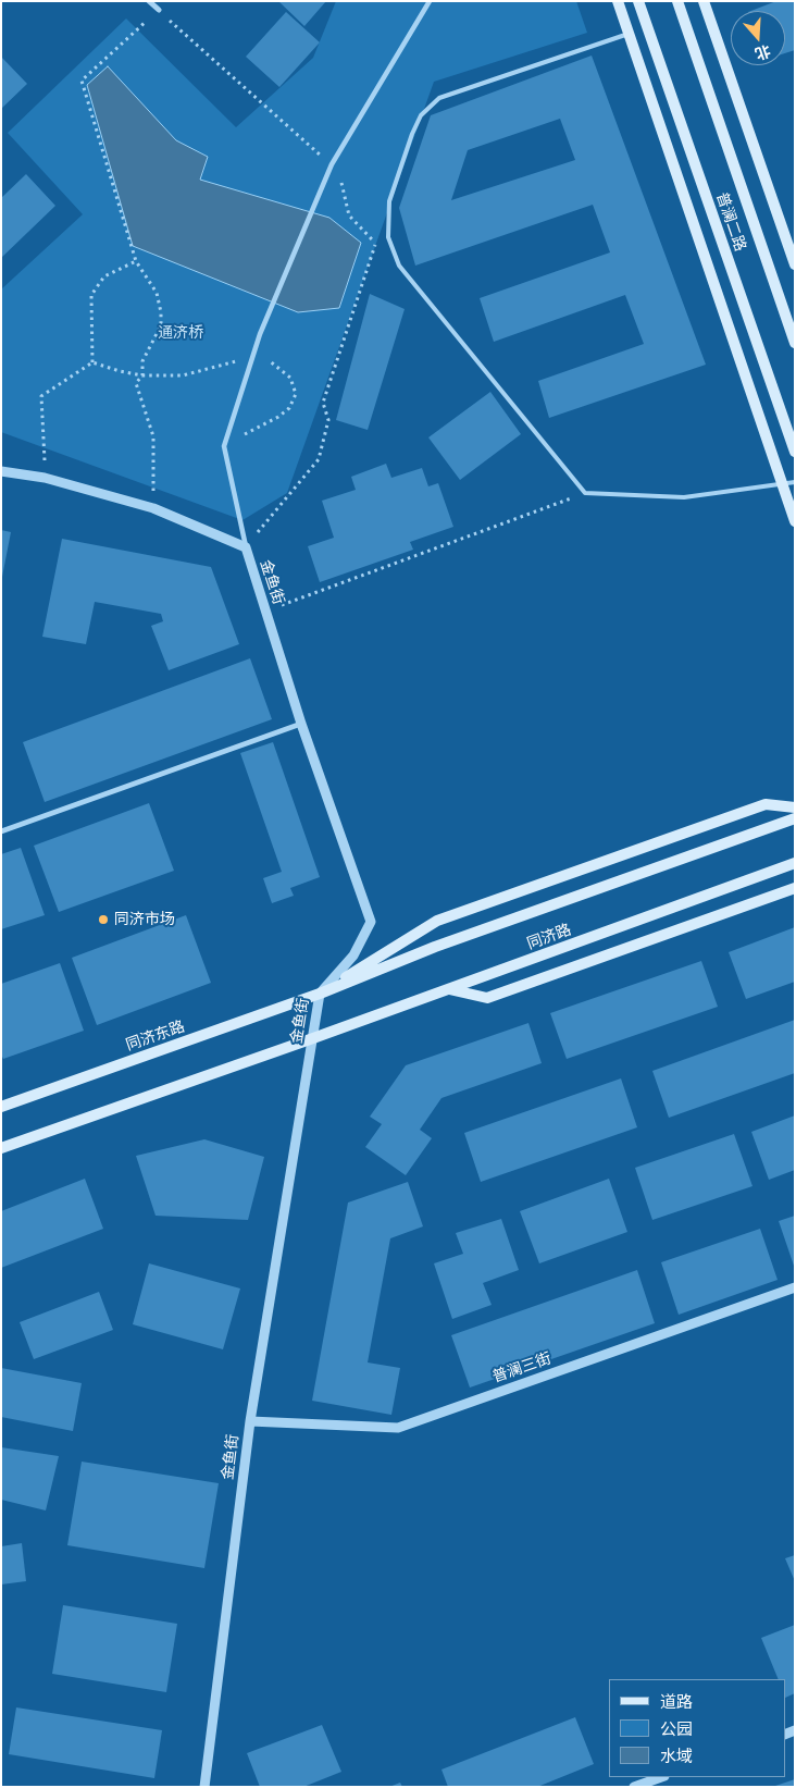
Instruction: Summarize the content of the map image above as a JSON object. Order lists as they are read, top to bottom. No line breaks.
{"streets":{"main road":["普澜二路","同济路","同济东路"],"street":["金鱼街","普澜三街"]},"crossings":[["金鱼街","同济路"],["金鱼街","同济东路"],["金鱼街","普澜三街"],["同济路","同济东路"]],"parks":["通济桥"],"places":["同济市场"],"legend":["道路","公园","水域"],"north":"bottom"}
